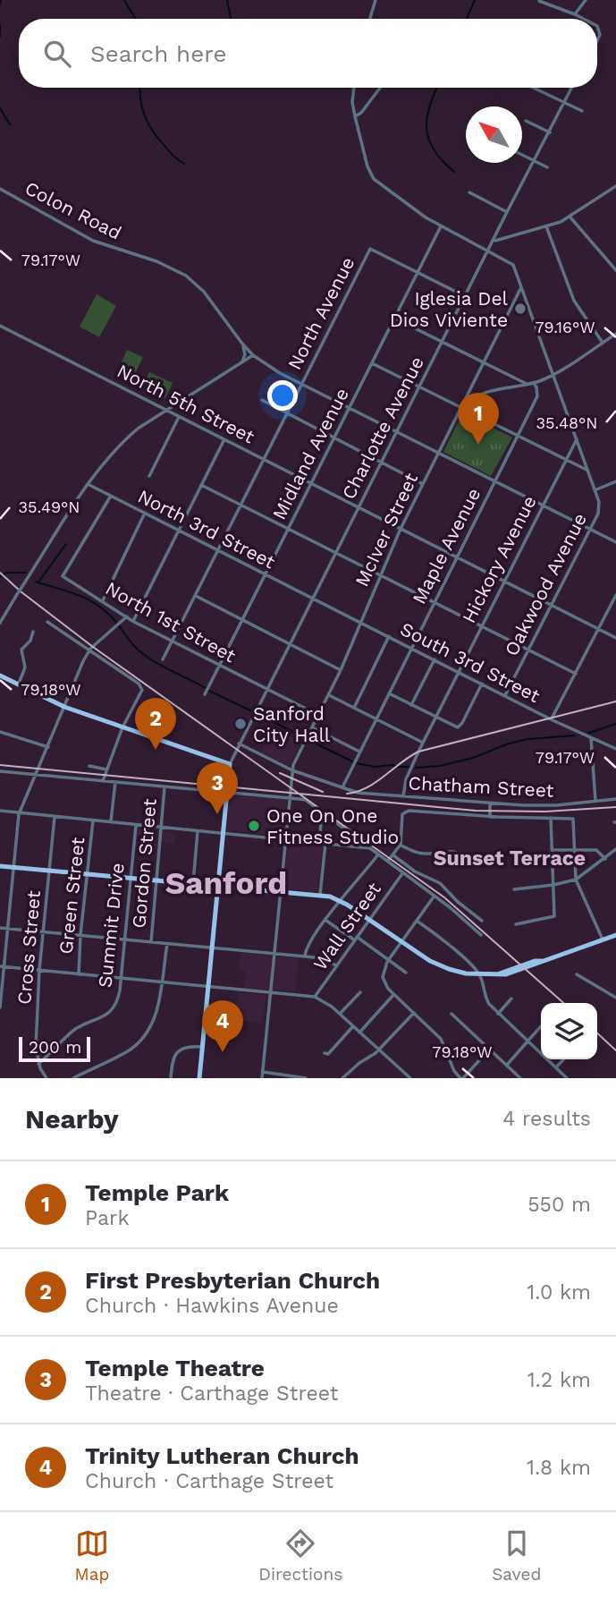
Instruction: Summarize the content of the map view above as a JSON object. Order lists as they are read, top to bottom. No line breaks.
{"streets":{"main road":["Charlotte Avenue"],"street":["Colon Road","North Avenue","North 5th Street","Midland Avenue","North 3rd Street","McIver Street","Maple Avenue","Hickory Avenue","Oakwood Avenue","North 1st Street","South 3rd Street","Chatham Street","Gordon Street","Green Street","Summit Drive","Wall Street","Cross Street"]},"crossings":[["Colon Road","North Avenue"],["Colon Road","Charlotte Avenue"],["Colon Road","Midland Avenue"],["Colon Road","McIver Street"],["Colon Road","Maple Avenue"],["Colon Road","Hickory Avenue"],["Colon Road","Oakwood Avenue"],["North Avenue","North 5th Street"],["North Avenue","Midland Avenue"],["North Avenue","North 3rd Street"],["North Avenue","North 1st Street"],["North 5th Street","Charlotte Avenue"],["North 5th Street","Midland Avenue"],["North 5th Street","McIver Street"],["North 5th Street","Maple Avenue"],["North 5th Street","Hickory Avenue"],["North 5th Street","Oakwood Avenue"],["Charlotte Avenue","North 3rd Street"],["Charlotte Avenue","Oakwood Avenue"],["Charlotte Avenue","North 1st Street"],["Charlotte Avenue","South 3rd Street"],["Charlotte Avenue","Chatham Street"],["Midland Avenue","North 3rd Street"],["Midland Avenue","Oakwood Avenue"],["Midland Avenue","North 1st Street"],["North 3rd Street","North 1st Street"],["North 3rd Street","South 3rd Street"],["McIver Street","Oakwood Avenue"],["McIver Street","North 1st Street"],["McIver Street","South 3rd Street"],["McIver Street","Chatham Street"],["Maple Avenue","South 3rd Street"],["Maple Avenue","Chatham Street"],["Hickory Avenue","Oakwood Avenue"],["Hickory Avenue","South 3rd Street"],["Hickory Avenue","Chatham Street"],["Oakwood Avenue","South 3rd Street"],["Summit Drive","Cross Street"]],"districts":["Sunset Terrace","Sanford"],"places":["Iglesia Del Dios Viviente","Sanford City Hall","One On One Fitness Studio"],"scale_bar":"200 m","north":"top left","page":{"search":"Search here","pins":["1","2","3","4"],"scale":"200 m","heading":["Nearby","4 results"],"list":[{"mark":"1","name":"Temple Park","note":"Park","value":"550 m"},{"mark":"2","name":"First Presbyterian Church","note":"Church · Hawkins Avenue","value":"1.0 km"},{"mark":"3","name":"Temple Theatre","note":"Theatre · Carthage Street","value":"1.2 km"},{"mark":"4","name":"Trinity Lutheran Church","note":"Church · Carthage Street","value":"1.8 km"}],"nav":["Map","Directions","Saved"]},"coordinates":["79.17°W","79.16°W","35.48°N","35.49°N","79.18°W"]}
